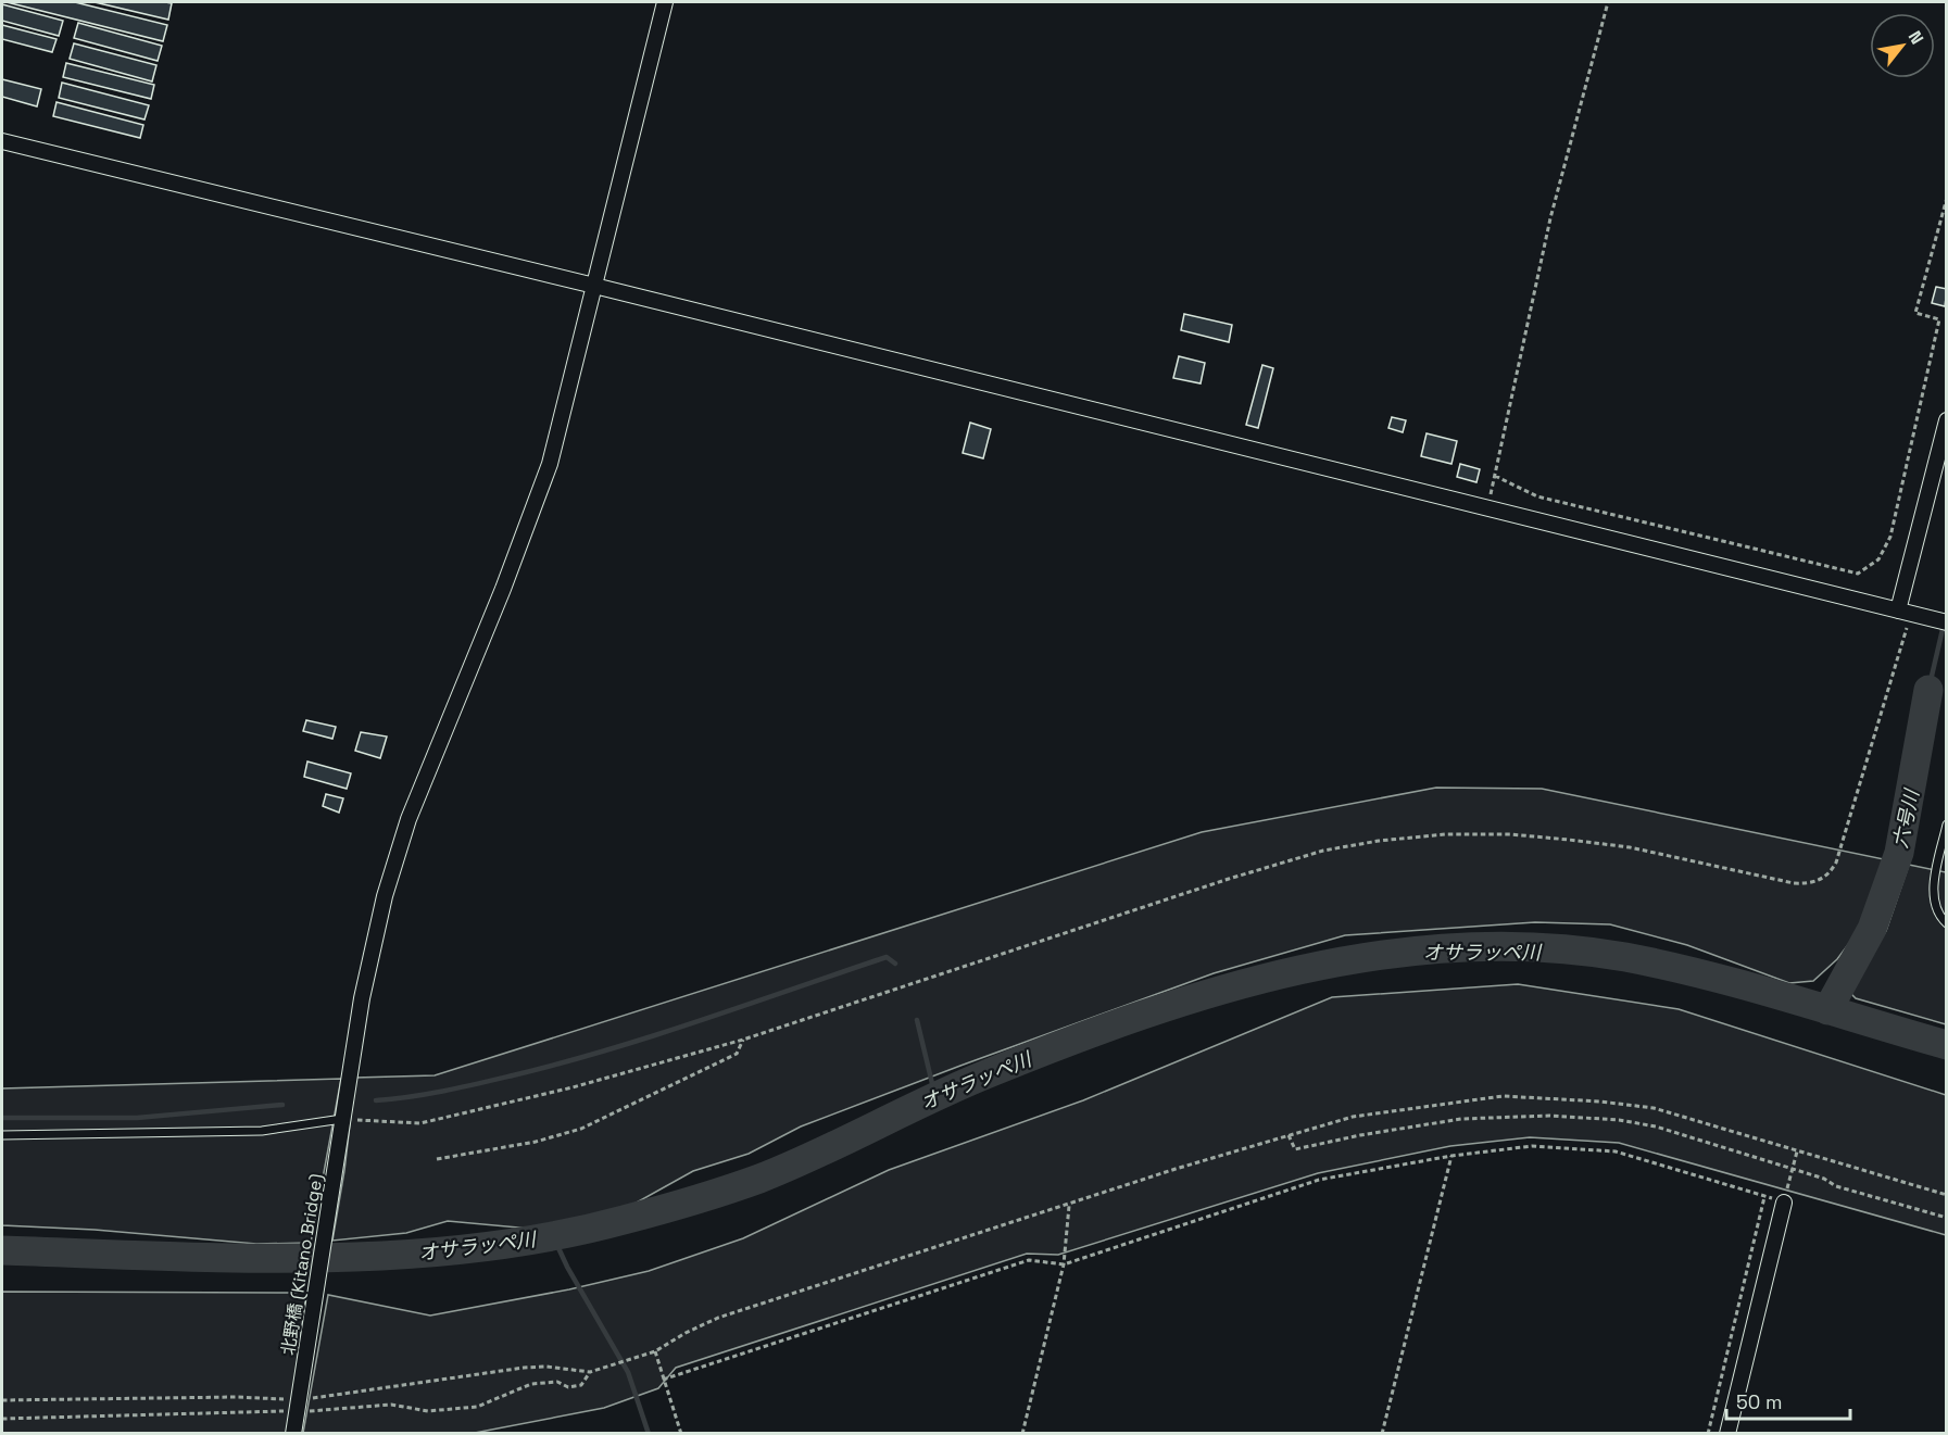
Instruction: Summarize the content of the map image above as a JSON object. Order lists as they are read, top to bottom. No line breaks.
{"streets":{"street":["北野橋 (Kitano Bridge)"]},"water":["六号川","オサラッペ川"],"scale_bar":"50 m","north":"top right"}
